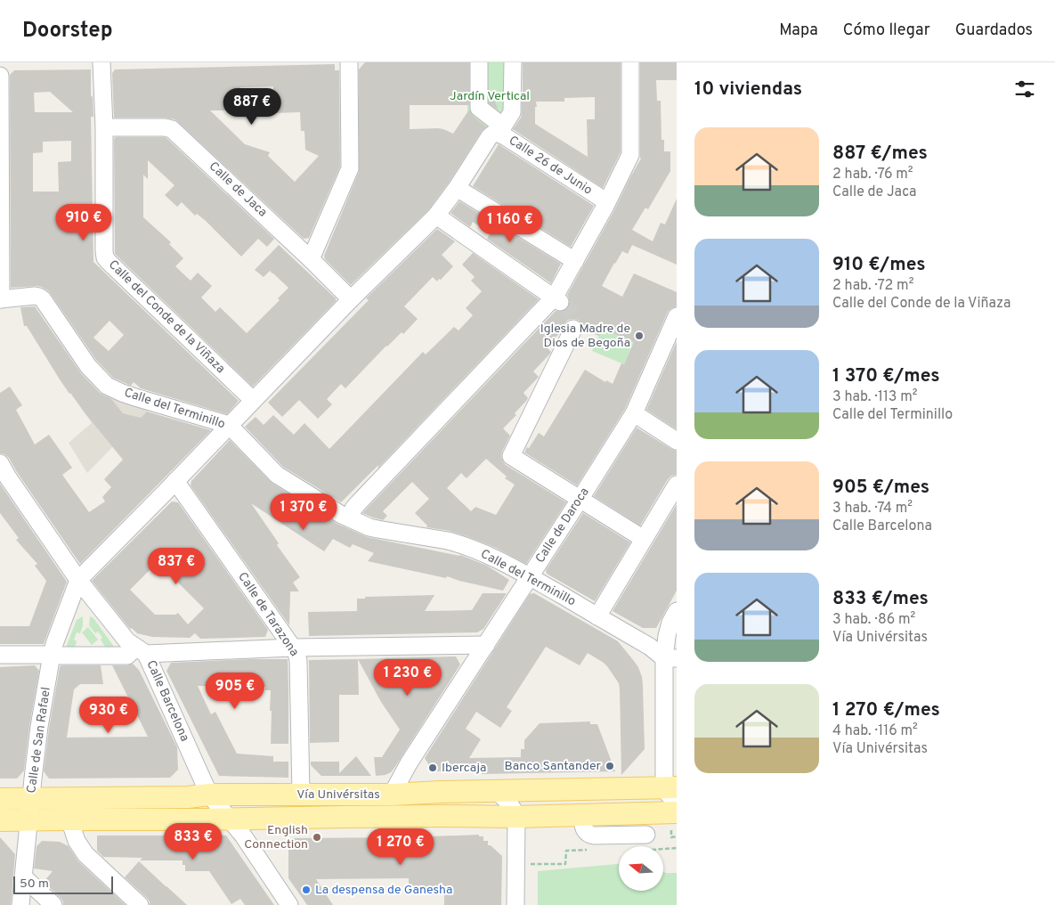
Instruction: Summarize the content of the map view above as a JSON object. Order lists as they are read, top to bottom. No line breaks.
{"streets":{"main road":["Vía Univérsitas"],"street":["Calle 26 de Junio","Calle de Jaca","Calle del Conde de la Viñaza","Calle del Terminillo","Calle de Daroca","Calle de Tarazona","Calle Barcelona","Calle de San Rafael"]},"crossings":[["Calle de Jaca","Calle del Conde de la Viñaza"],["Calle del Terminillo","Calle de Daroca"],["Calle de Daroca","Vía Univérsitas"],["Calle de Tarazona","Vía Univérsitas"],["Calle Barcelona","Calle de San Rafael"],["Calle Barcelona","Vía Univérsitas"],["Calle de San Rafael","Vía Univérsitas"]],"parks":["Jardín Vertical"],"places":["Iglesia Madre de Dios de Begoña","Banco Santander","Ibercaja","English Connection","La despensa de Ganesha"],"scale_bar":"50 m","north":"left","page":{"header":"Doorstep","nav":["Mapa","Cómo llegar","Guardados"],"heading":"10 viviendas","price":["887 €","910 €","1 160 €","1 370 €","837 €","1 230 €","905 €","930 €","833 €","1 270 €"],"list":[{"name":"887 €/mes","note":"2 hab. · 76 m² · Calle de Jaca"},{"name":"910 €/mes","note":"2 hab. · 72 m² · Calle del Conde de la Viñaza"},{"name":"1 370 €/mes","note":"3 hab. · 113 m² · Calle del Terminillo"},{"name":"905 €/mes","note":"3 hab. · 74 m² · Calle Barcelona"},{"name":"833 €/mes","note":"3 hab. · 86 m² · Vía Univérsitas"},{"name":"1 270 €/mes","note":"4 hab. · 116 m² · Vía Univérsitas"}],"scale":"50 m"}}
